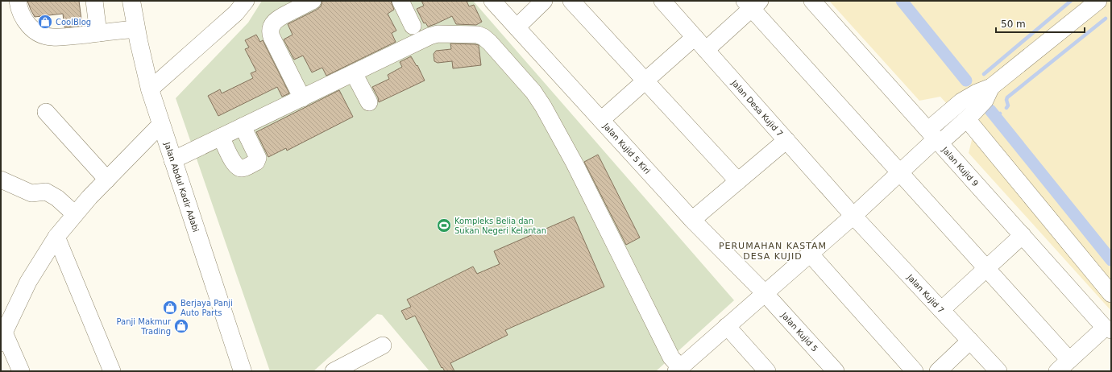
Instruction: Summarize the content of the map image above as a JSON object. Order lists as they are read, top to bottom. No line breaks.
{"streets":{"main road":["Jalan Abdul Kadir Adabi"],"street":["Jalan Desa Kujid 7","Jalan Kujid 5 Kiri","Jalan Kujid 9","Jalan Kujid 7","Jalan Kujid 5"]},"crossings":[["Jalan Desa Kujid 7","Jalan Kujid 7"],["Jalan Kujid 5 Kiri","Jalan Kujid 5"]],"districts":["PERUMAHAN KASTAM DESA KUJID"],"places":{"shop":["CoolBlog","Berjaya Panji Auto Parts","Panji Makmur Trading"],"sports":["Kompleks Belia dan Sukan Negeri Kelantan"]},"scale_bar":"50 m"}
